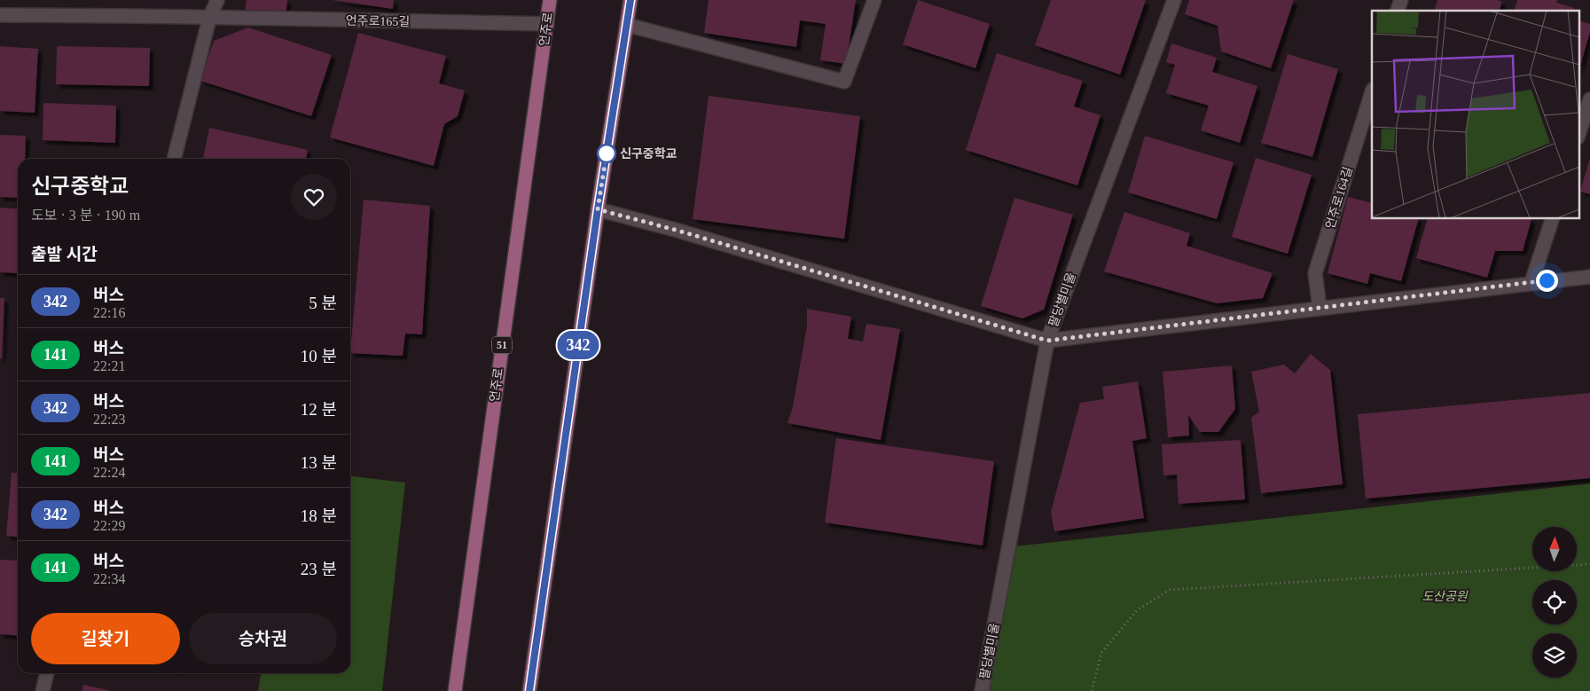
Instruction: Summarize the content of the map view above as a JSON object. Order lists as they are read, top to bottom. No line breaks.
{"streets":{"main road":["언주로","51"],"street":["언주로165길","언주로164길","팔당별미울"]},"crossings":[["언주로165길","언주로"]],"parks":["도산공원"],"places":["신구중학교"],"lines":["bus line 342"],"north":"top","page":{"on_map":"342","heading":[["신구중학교","도보 · 3 분 · 190 m"],"출발 시간"],"list":[{"mark":"342","name":"버스","note":"22:16","value":"5 분"},{"mark":"141","name":"버스","note":"22:21","value":"10 분"},{"mark":"342","name":"버스","note":"22:23","value":"12 분"},{"mark":"141","name":"버스","note":"22:24","value":"13 분"},{"mark":"342","name":"버스","note":"22:29","value":"18 분"},{"mark":"141","name":"버스","note":"22:34","value":"23 분"}],"buttons":["길찾기","승차권"]}}
